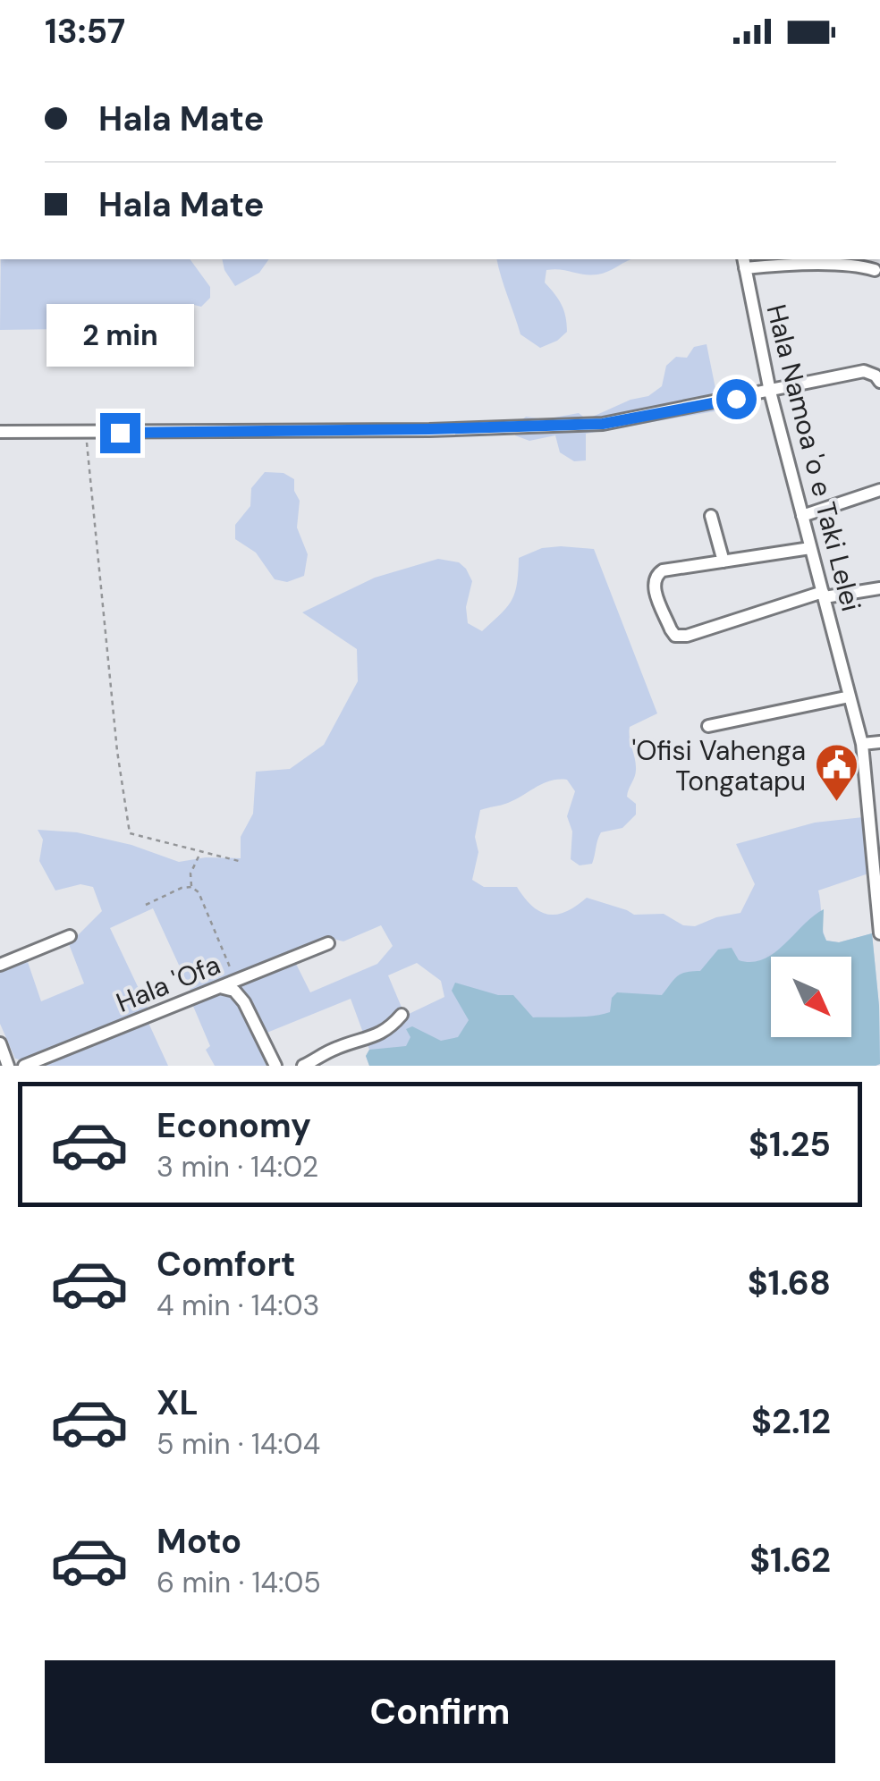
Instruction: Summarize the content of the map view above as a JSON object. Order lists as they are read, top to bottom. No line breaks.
{"streets":{"street":["Hala Namoa 'o e Taki Lelei","Hala 'Ofa"]},"places":{"public building":["'Ofisi Vahenga Tongatapu"]},"north":"bottom right","page":{"status":"13:57","banner":["Hala Mate","Hala Mate"],"bubble":"2 min","list":[{"name":"Economy","note":"3 min · 14:02","value":"$1.25"},{"name":"Comfort","note":"4 min · 14:03","value":"$1.68"},{"name":"XL","note":"5 min · 14:04","value":"$2.12"},{"name":"Moto","note":"6 min · 14:05","value":"$1.62"}],"buttons":"Confirm"}}
